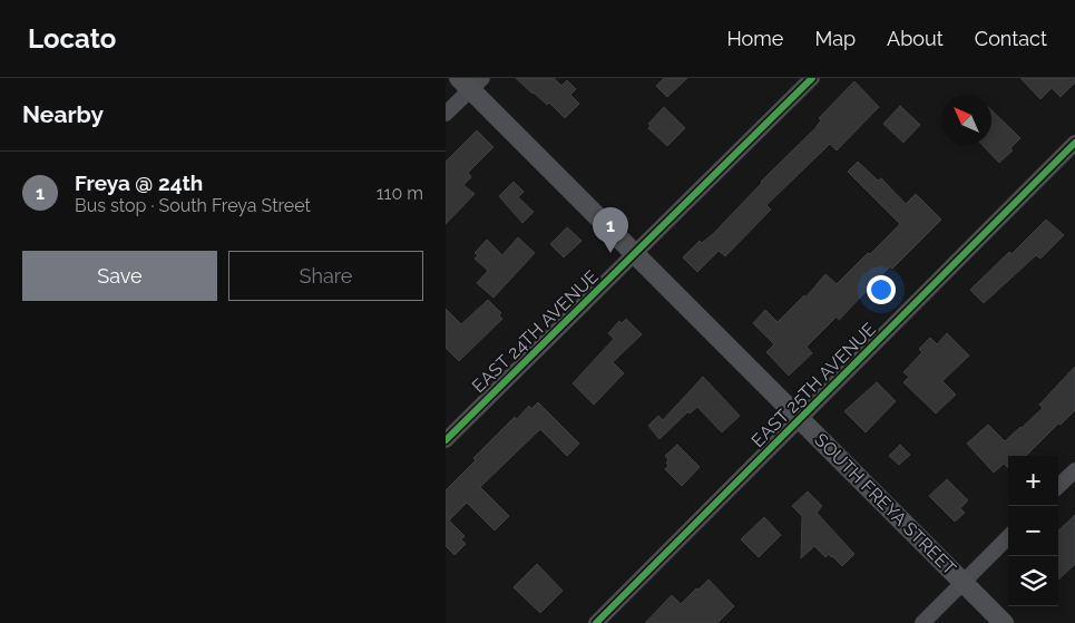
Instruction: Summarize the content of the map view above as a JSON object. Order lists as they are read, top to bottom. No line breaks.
{"streets":{"main road":["SOUTH FREYA STREET"],"street":["EAST 24TH AVENUE","EAST 25TH AVENUE"]},"crossings":[["EAST 24TH AVENUE","SOUTH FREYA STREET"],["EAST 25TH AVENUE","SOUTH FREYA STREET"]],"north":"top left","page":{"header":"Locato","nav":["Home","Map","About","Contact"],"heading":"Nearby","list":[{"mark":"1","name":"Freya @ 24th","note":"Bus stop · South Freya Street","value":"110 m"}],"pins":"1","buttons":["Save","Share"],"map_buttons":["+","−"]}}
